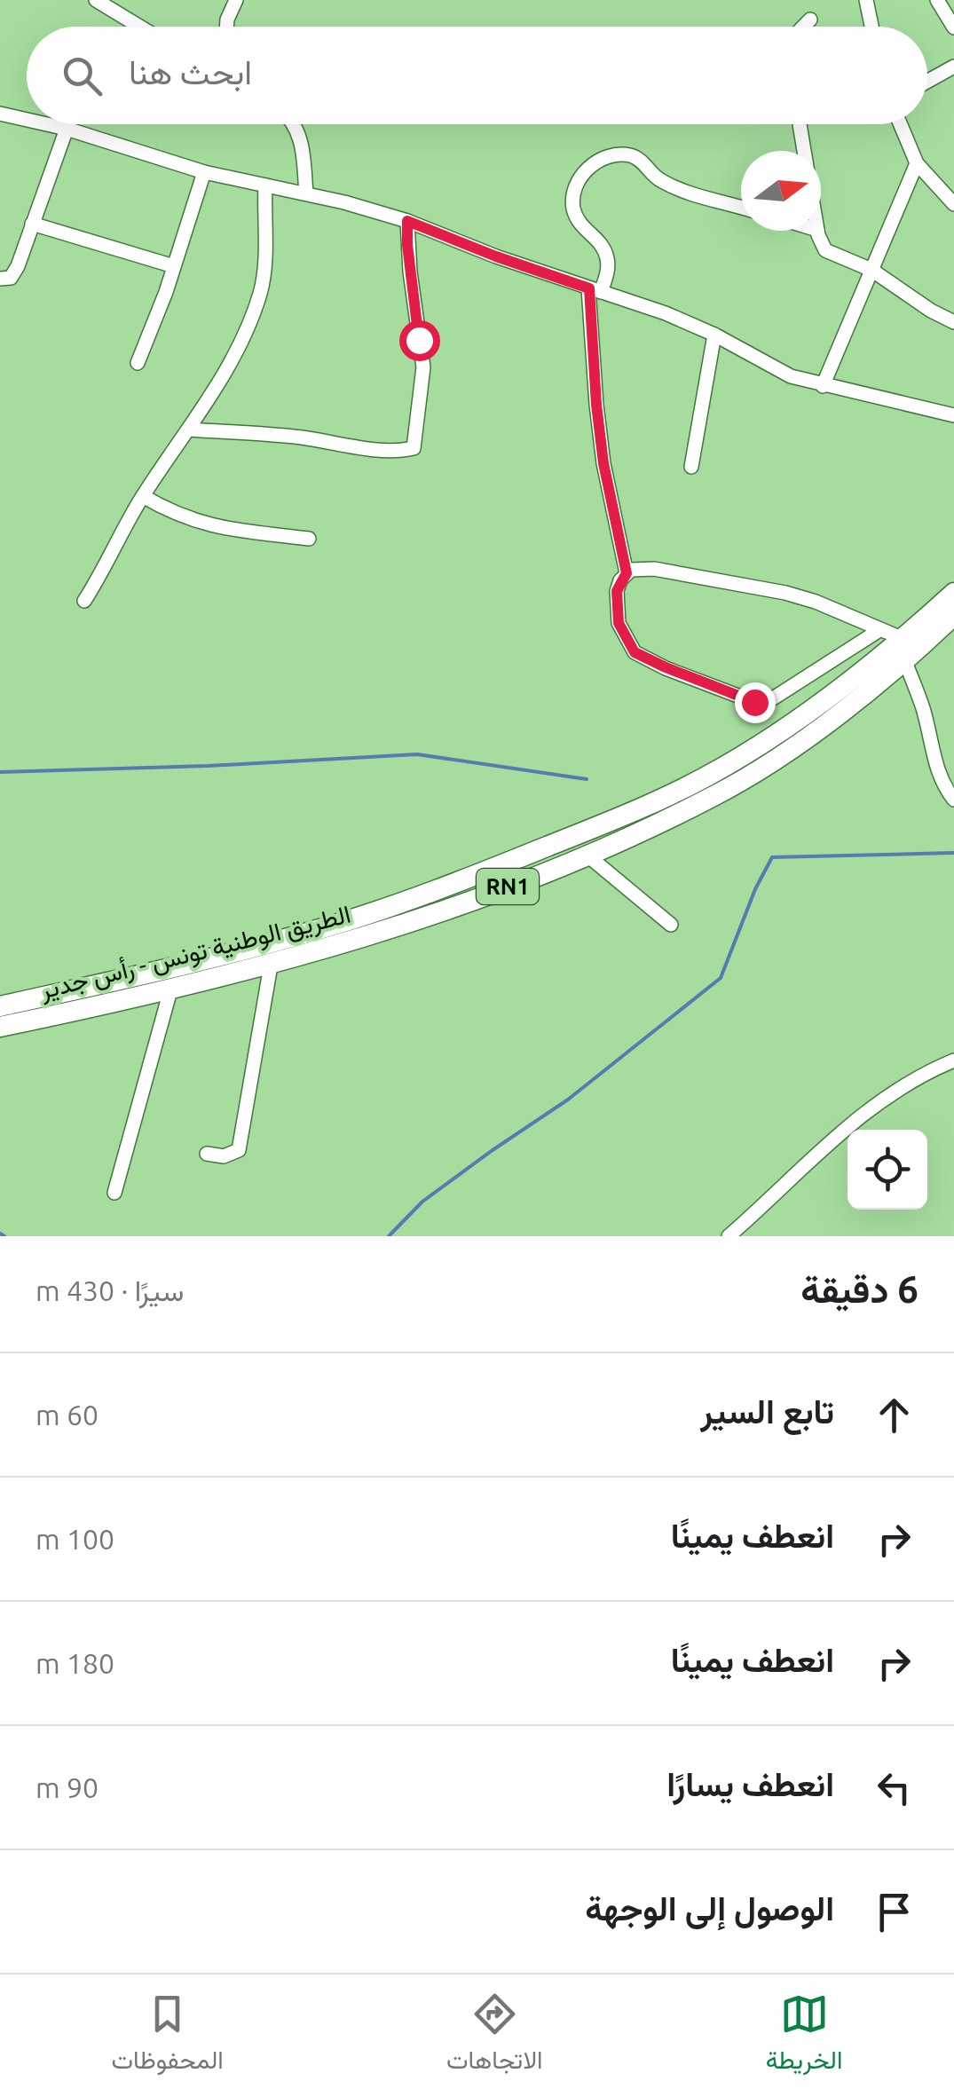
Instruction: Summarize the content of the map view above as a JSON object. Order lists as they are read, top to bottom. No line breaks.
{"streets":{"main road":["RN1","الطريق الوطنية تونس - رأس جدير"]},"north":"right","page":{"search":"ابحث هنا","heading":["6 دقيقة","سيرًا · 430 m"],"list":[["تابع السير","60 m"],["انعطف يمينًا","100 m"],["انعطف يمينًا","180 m"],["انعطف يسارًا","90 m"],"الوصول إلى الوجهة"],"nav":["الخريطة","الاتجاهات","المحفوظات"]}}
